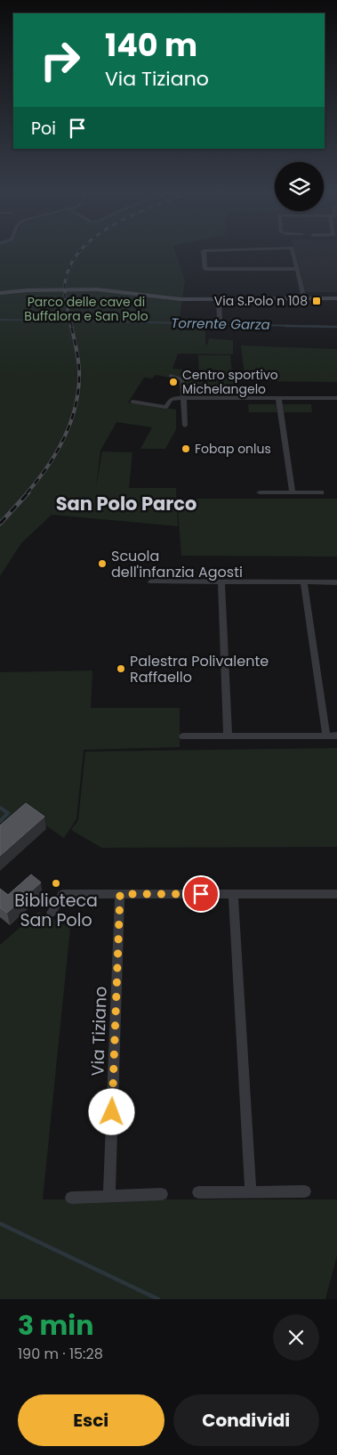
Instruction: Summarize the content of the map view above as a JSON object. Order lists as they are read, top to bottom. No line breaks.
{"streets":{"street":["Via Tiziano"]},"districts":["San Polo Parco"],"water":["Torrente Garza"],"parks":["Parco delle cave di Buffalora e San Polo"],"places":{"transit":["Via S.Polo n 108"],"other":["Centro sportivo Michelangelo","Fobap onlus","Scuola dell'infanzia Agosti","Palestra Polivalente Raffaello","Biblioteca San Polo"]},"page":{"turn":["140 m","Via Tiziano"],"then":"Poi","heading":["3 min","190 m · 15:28"],"buttons":["Esci","Condividi"]}}
